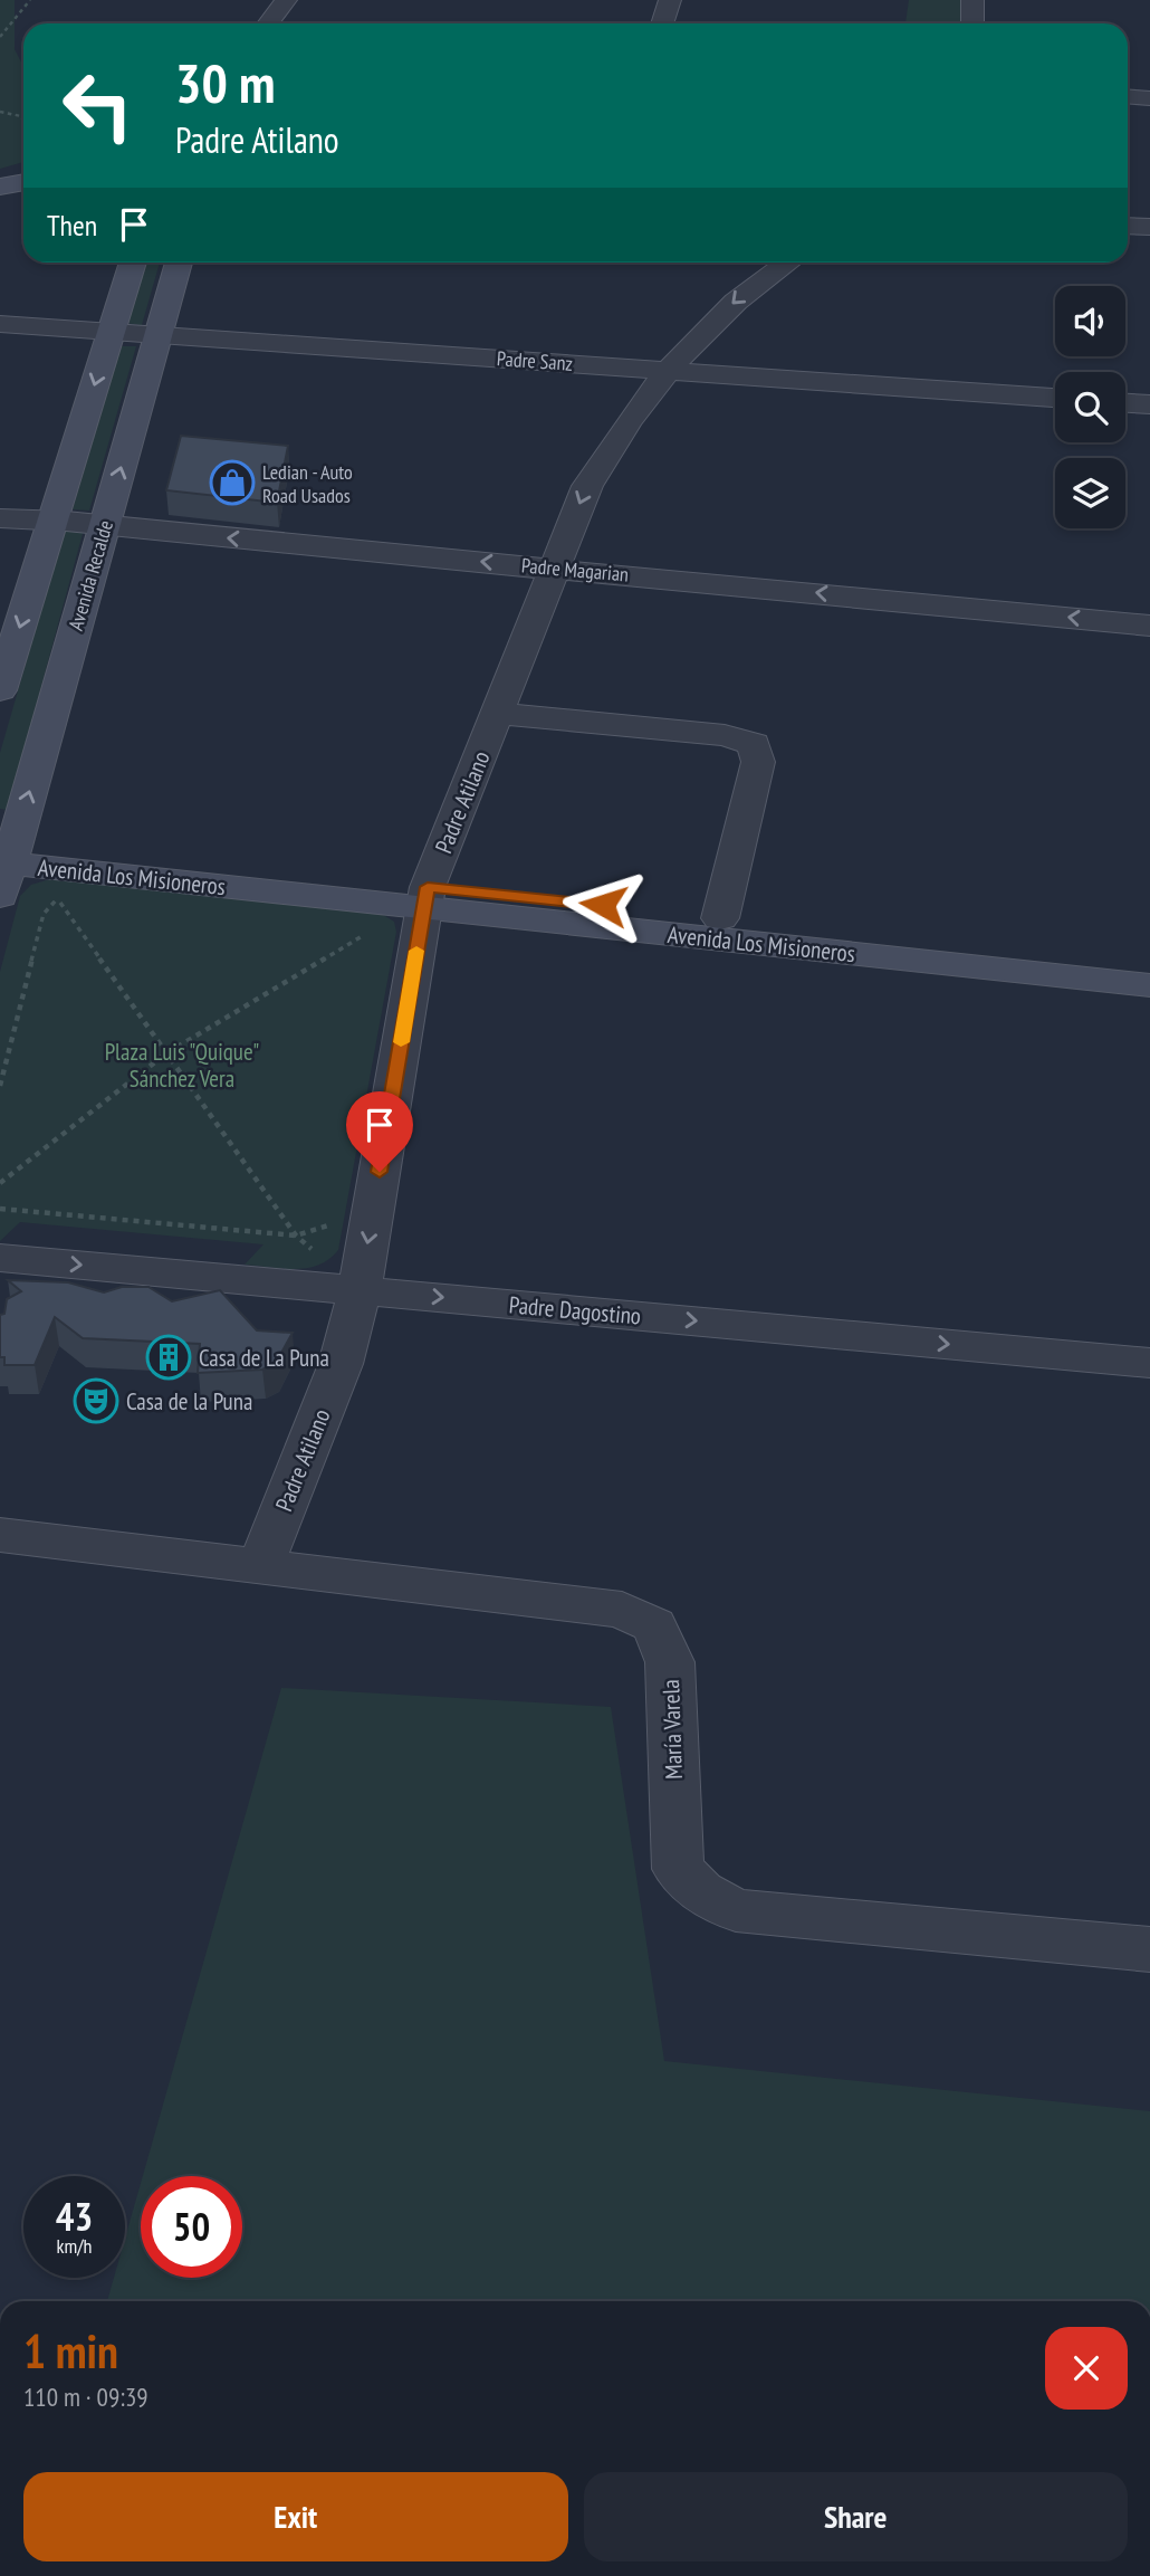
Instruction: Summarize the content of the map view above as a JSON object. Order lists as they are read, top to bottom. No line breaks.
{"streets":{"main road":["Avenida Recalde","Avenida Los Misioneros"],"street":["Padre Sanz","Padre Magarian","Padre Atilano","Padre Dagostino","María Varela"]},"crossings":[["Padre Sanz","Avenida Recalde"],["Padre Sanz","Padre Atilano"],["Padre Magarian","Avenida Recalde"],["Padre Magarian","Padre Atilano"],["Avenida Recalde","Avenida Los Misioneros"],["Padre Atilano","Avenida Los Misioneros"],["Padre Atilano","Padre Dagostino"],["Padre Atilano","María Varela"]],"one_way":["Padre Magarian","Padre Atilano","Padre Dagostino"],"parks":["Plaza Luis \"Quique\" Sánchez Vera"],"places":{"shop":["Ledian - Auto Road Usados"],"building":["Casa de La Puna"],"theatre":["Casa de la Puna"]},"page":{"turn":["30 m","Padre Atilano"],"then":"Then","speed":"43 km/h","limit":"50","heading":["1 min","110 m · 09:39"],"buttons":["Exit","Share"]}}
